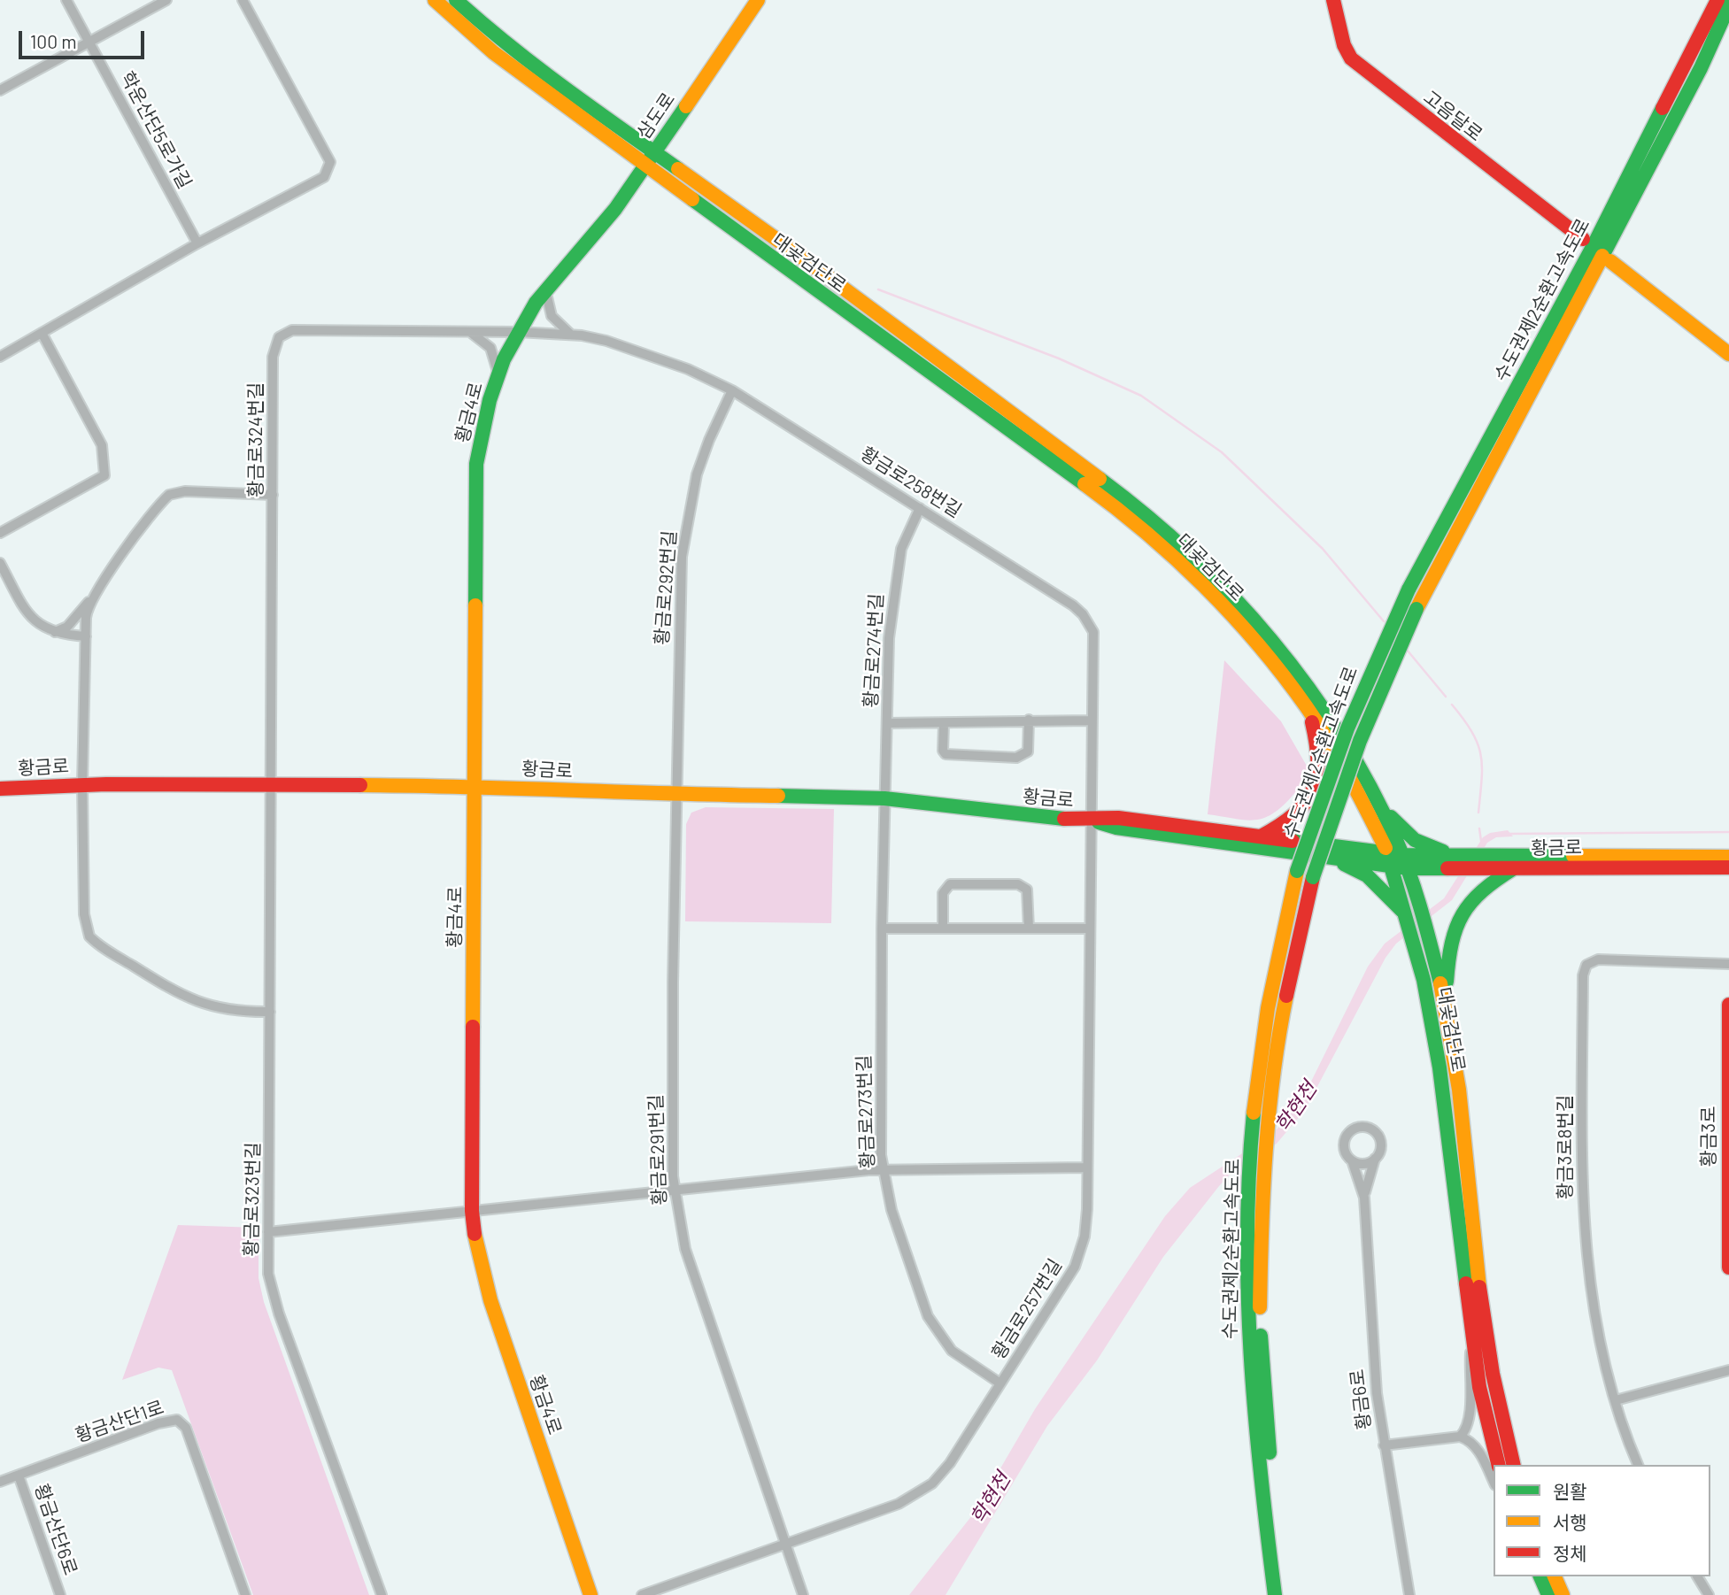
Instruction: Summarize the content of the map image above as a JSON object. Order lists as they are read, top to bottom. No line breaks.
{"streets":{"main road":["삼도로","고음달로","대곶검단로","수도권제2순환고속도로","황금4로","황금로","황금3로"],"street":["학운산단5로가길","황금로324번길","황금로258번길","황금로292번길","황금로274번길","황금로273번길","황금3로8번길","황금로291번길","황금로323번길","황금로257번길","황금6로","황금산단1로","황금산단6로"]},"crossings":[["삼도로","대곶검단로"],["삼도로","황금4로"],["대곶검단로","황금로"],["황금4로","황금로324번길"],["황금4로","황금로258번길"],["황금4로","황금로"],["황금로324번길","황금로258번길"],["황금로324번길","황금로"],["황금로324번길","황금로323번길"],["황금로258번길","황금로292번길"],["황금로258번길","황금로274번길"],["황금로258번길","황금로"],["황금로258번길","황금로257번길"],["황금로292번길","황금로"],["황금로292번길","황금로291번길"],["황금로274번길","황금로"],["황금로274번길","황금로273번길"],["황금로","황금로273번길"],["황금로","황금로291번길"],["황금로","황금로323번길"],["황금로","황금로257번길"],["황금로273번길","황금로257번길"],["황금로291번길","황금로257번길"],["황금산단1로","황금산단6로"]],"water":["학현천"],"legend":["원활","서행","정체"],"scale_bar":"100 m"}
